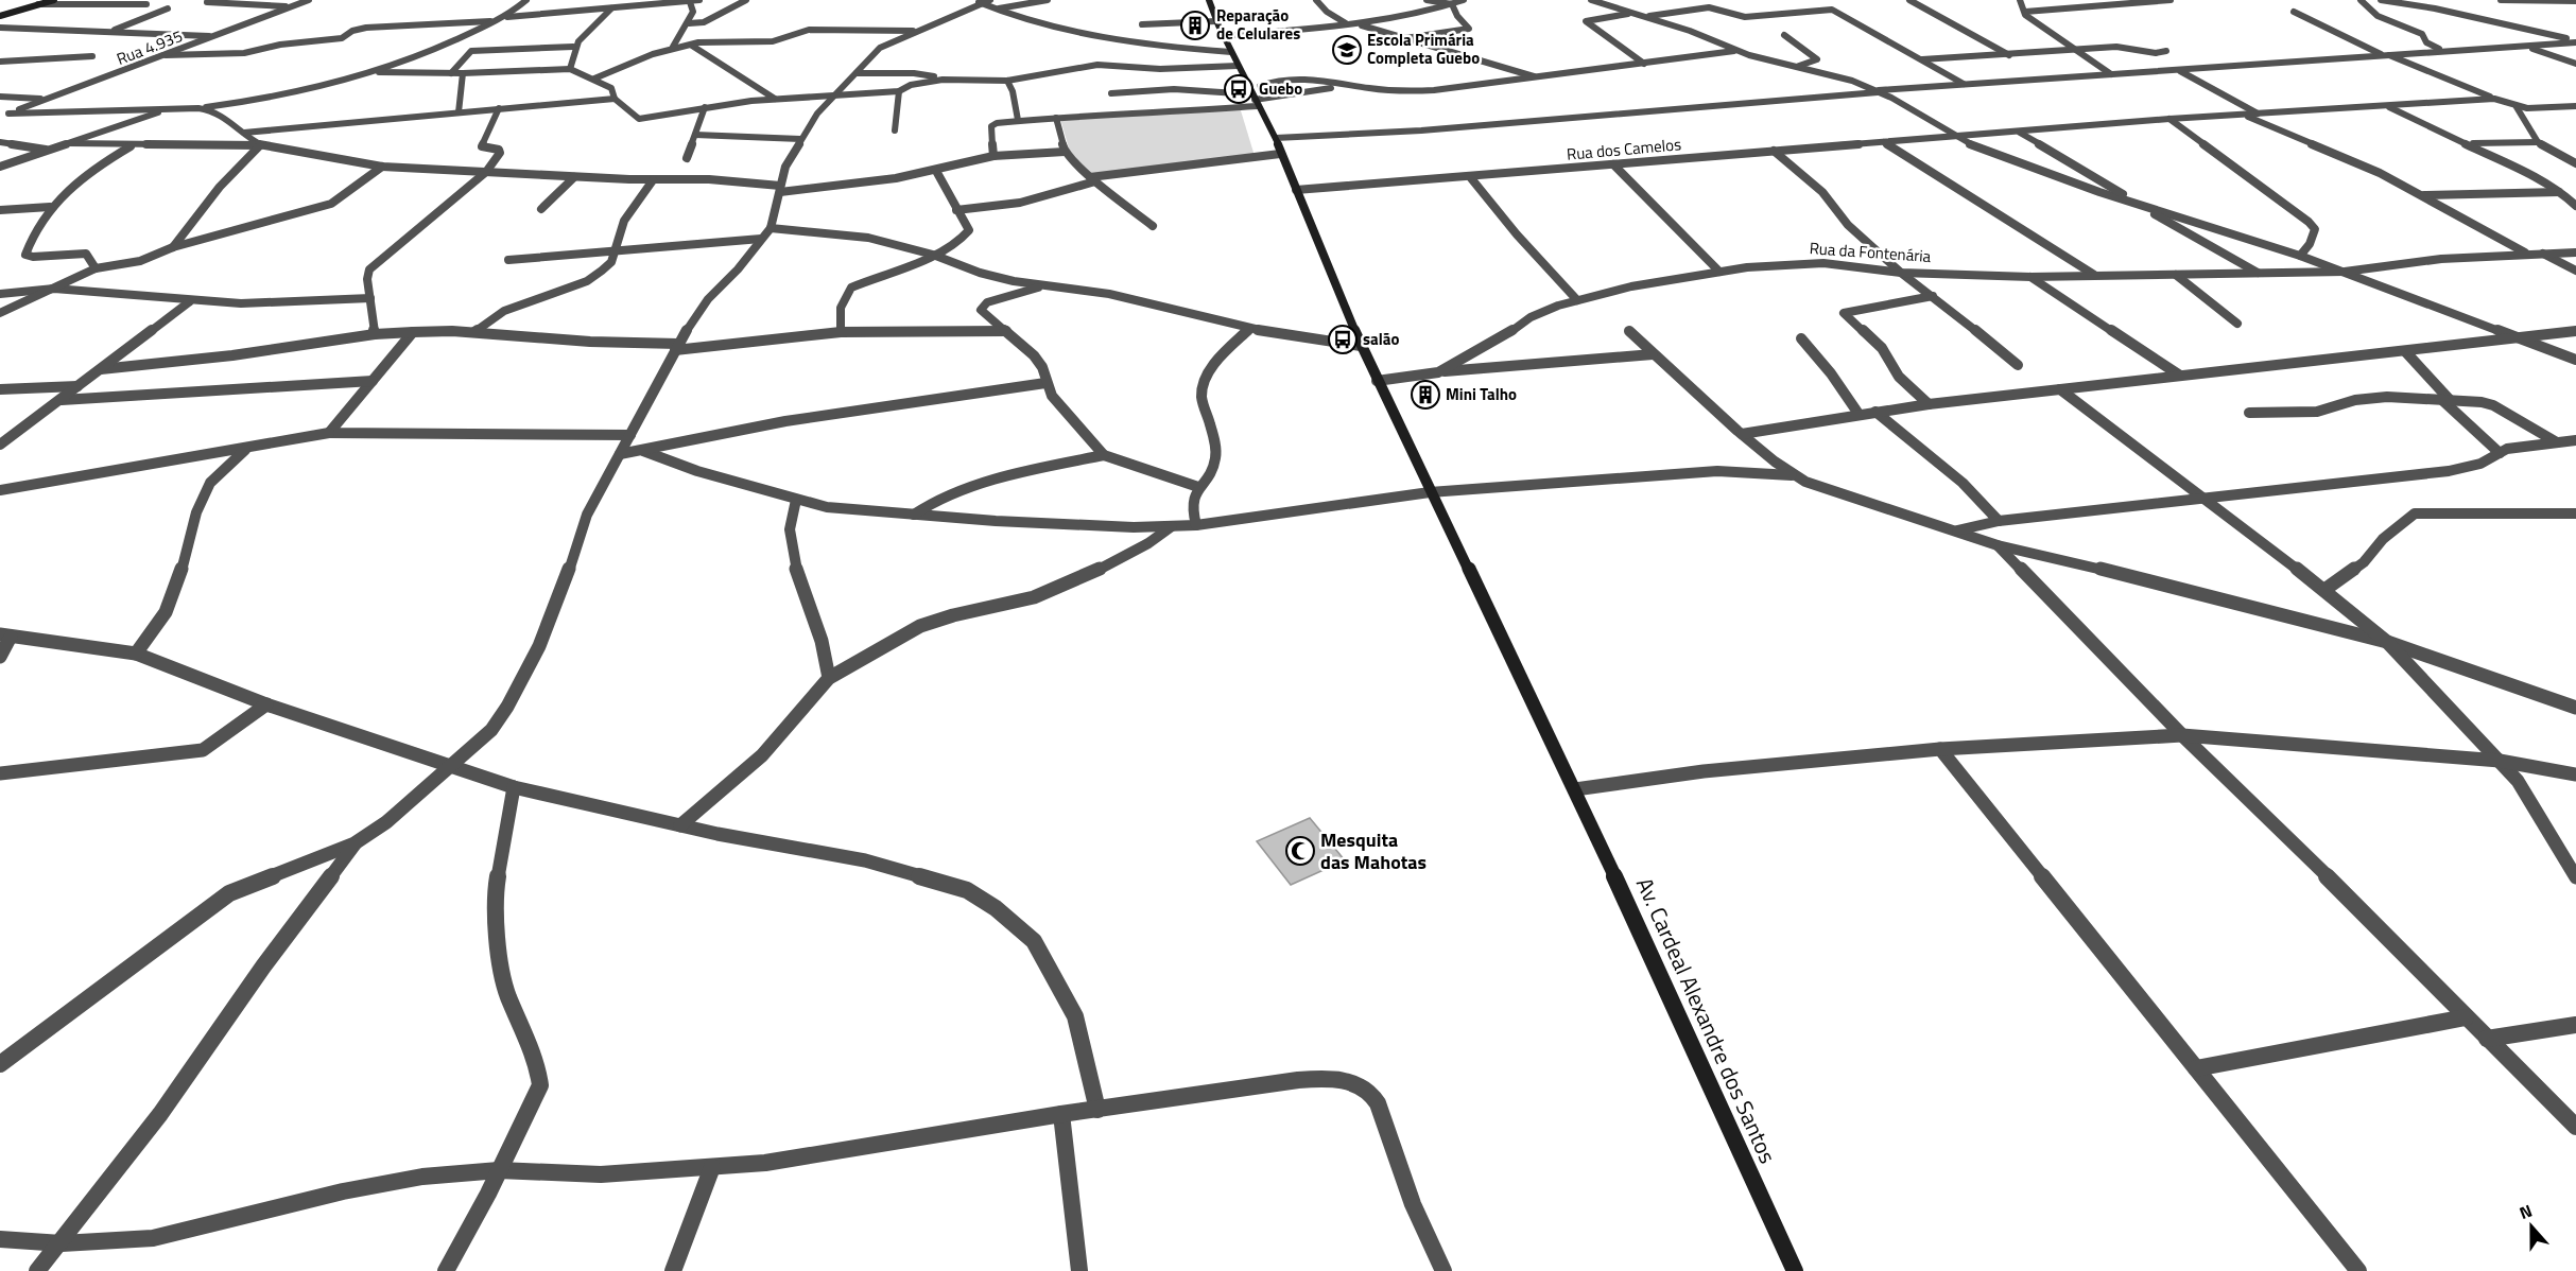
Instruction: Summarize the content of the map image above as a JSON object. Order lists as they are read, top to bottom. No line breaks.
{"streets":{"street":["Rua 4.935","Rua dos Camelos","Rua da Fontenária","Av. Cardeal Alexandre dos Santos"]},"crossings":[["Rua dos Camelos","Av. Cardeal Alexandre dos Santos"],["Rua da Fontenária","Av. Cardeal Alexandre dos Santos"]],"places":{"building":["Reparação de Celulares","Mini Talho"],"school or university":["Escola Primária Completa Guebo"],"bus stop":["Guebo","salão"],"mosque":["Mesquita das Mahotas"]},"north":"top"}
